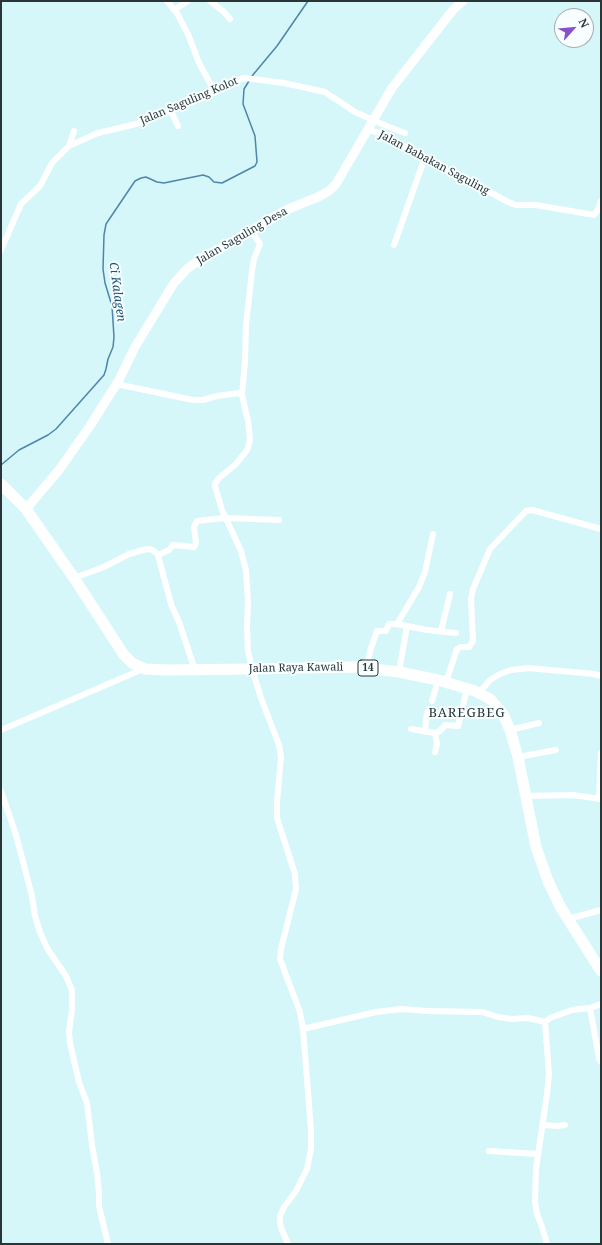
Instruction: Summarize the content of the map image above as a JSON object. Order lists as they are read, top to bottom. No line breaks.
{"streets":{"highway":["Jalan Raya Kawali","14"],"street":["Jalan Saguling Kolot","Jalan Babakan Saguling","Jalan Saguling Desa"]},"crossings":[["Jalan Saguling Kolot","Jalan Saguling Desa"],["Jalan Babakan Saguling","Jalan Saguling Desa"],["Jalan Saguling Desa","Jalan Raya Kawali"],["Jalan Saguling Desa","14"],["Jalan Raya Kawali","14"]],"districts":["BAREGBEG"],"water":["Ci Kalagen"],"north":"top right"}
